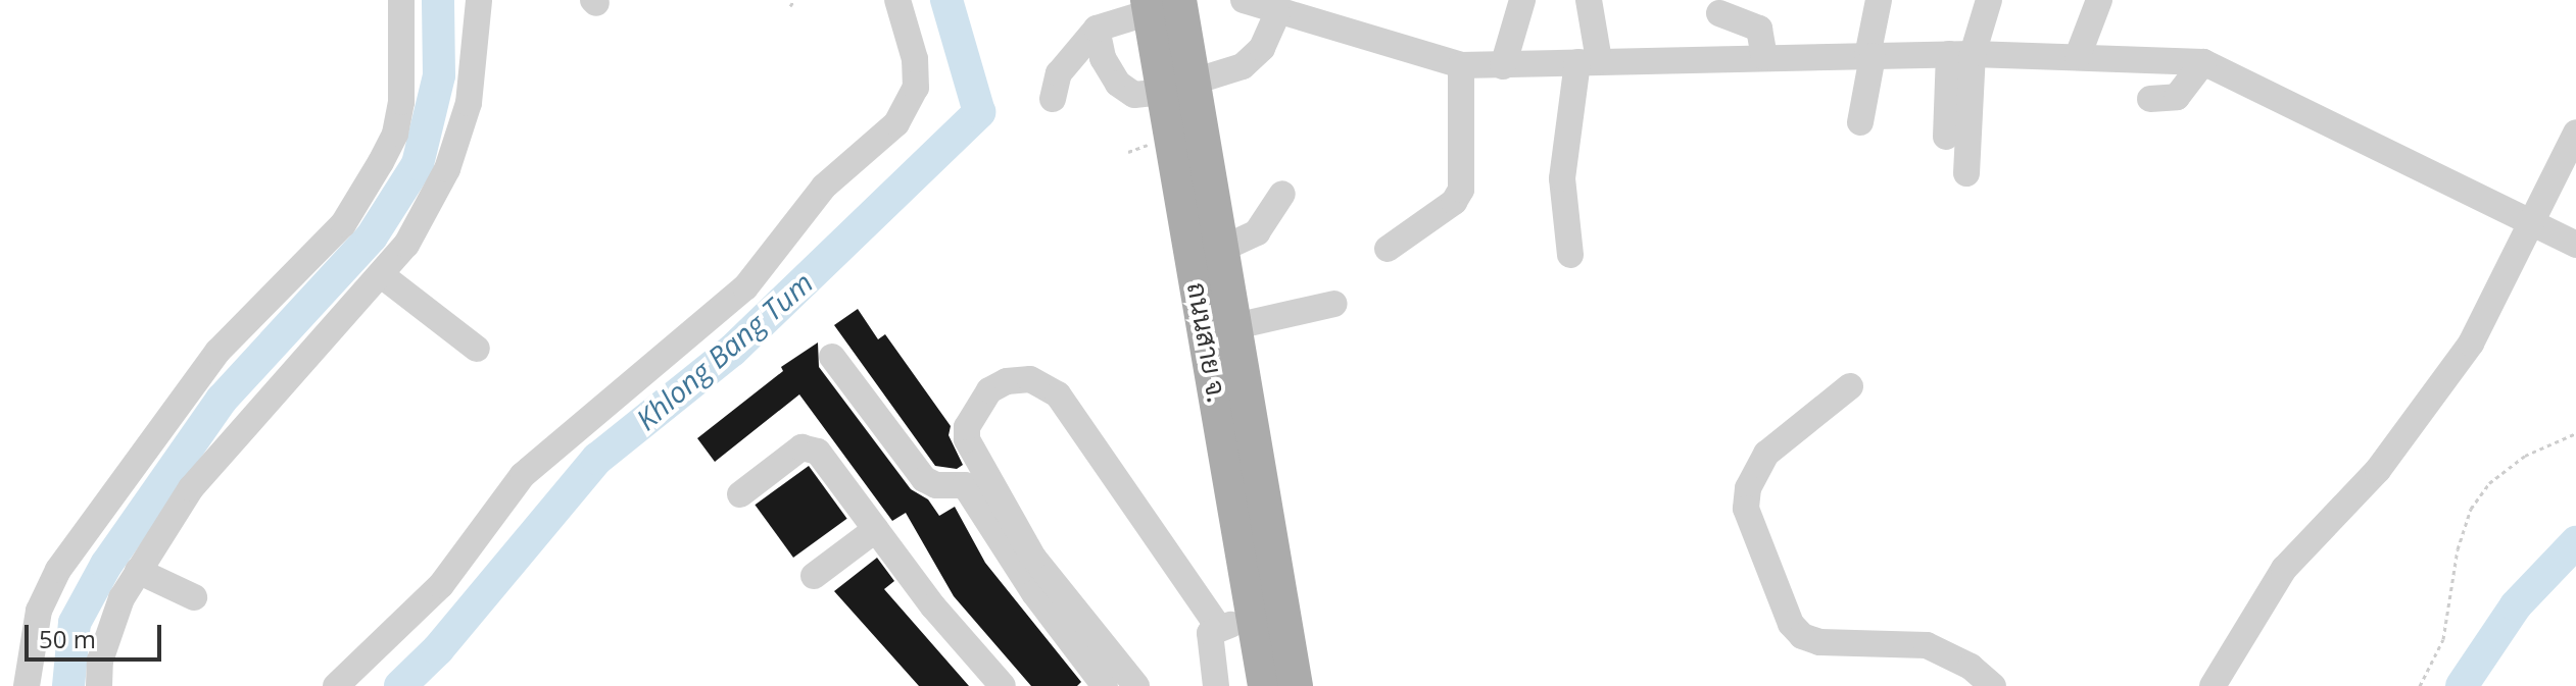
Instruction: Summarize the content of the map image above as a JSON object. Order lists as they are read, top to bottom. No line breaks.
{"streets":{"main road":["ถนนสาย จ."]},"water":["Khlong Bang Tum"],"scale_bar":"50 m"}
